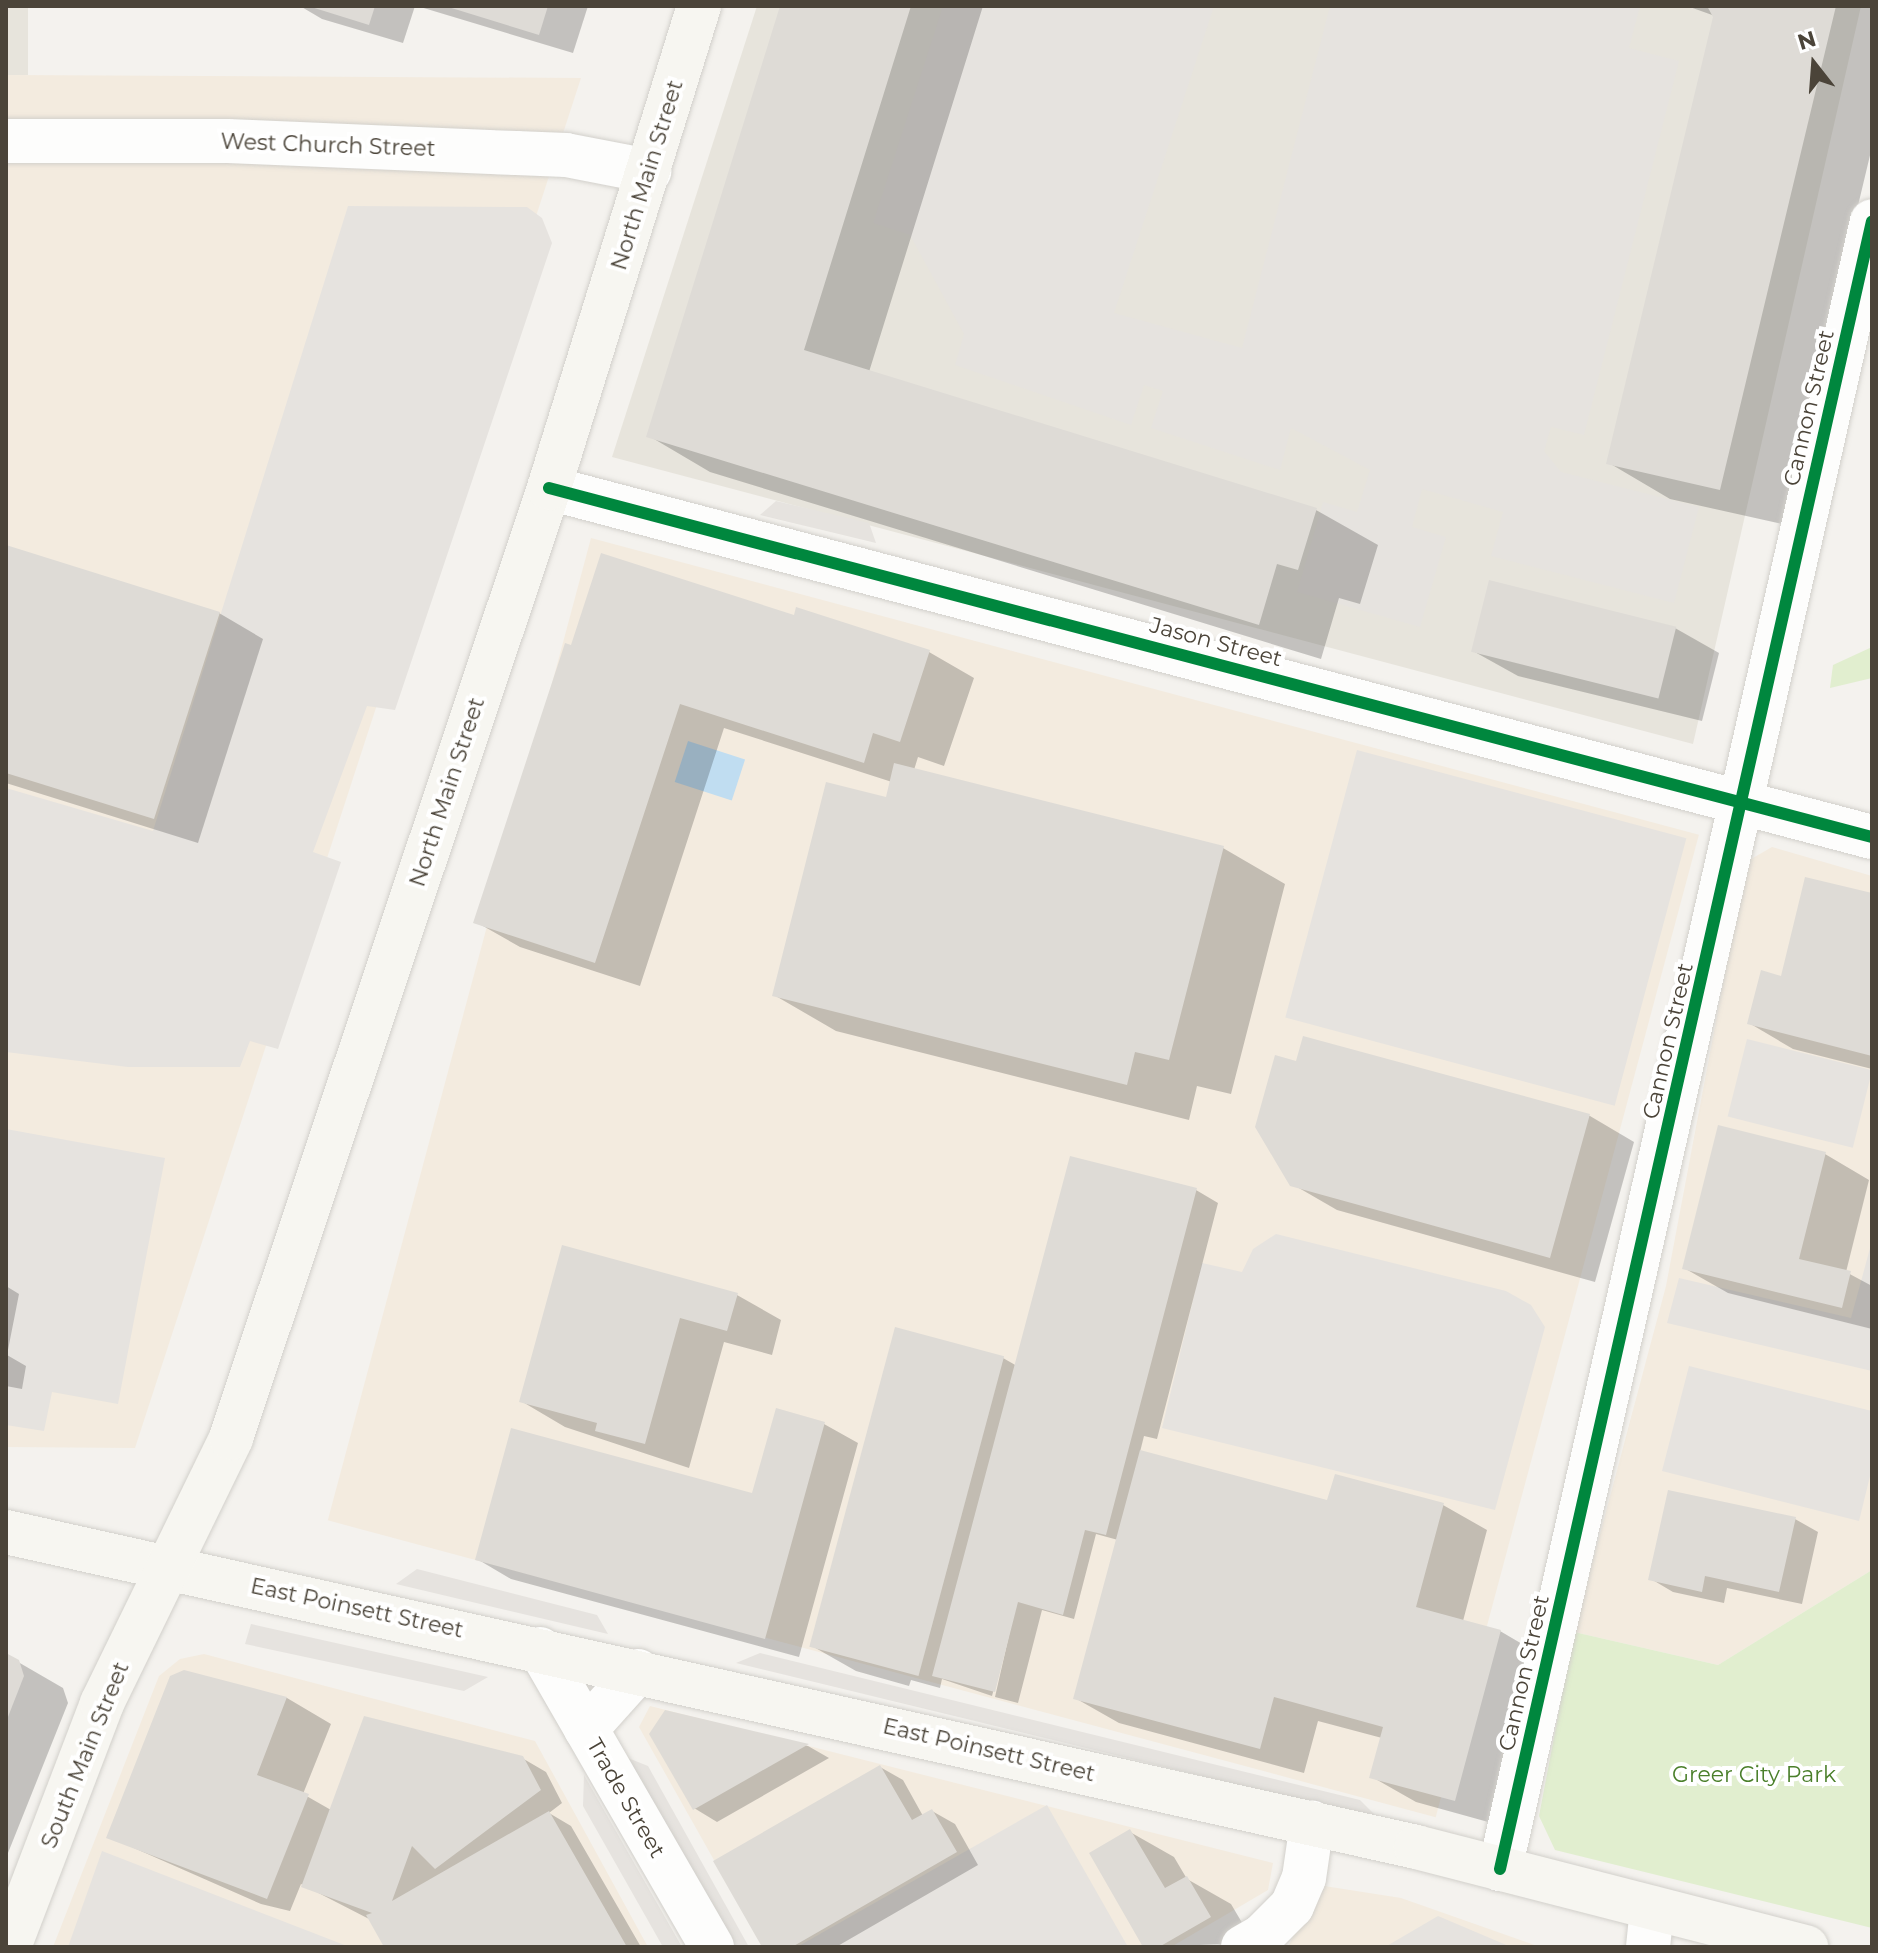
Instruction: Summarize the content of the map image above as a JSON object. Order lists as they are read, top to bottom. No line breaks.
{"streets":{"main road":["North Main Street","East Poinsett Street","South Main Street"],"street":["West Church Street","Cannon Street","Jason Street","Trade Street"]},"crossings":[["West Church Street","North Main Street"],["North Main Street","Jason Street"],["North Main Street","East Poinsett Street"],["North Main Street","South Main Street"],["Cannon Street","Jason Street"],["Cannon Street","East Poinsett Street"],["East Poinsett Street","South Main Street"],["East Poinsett Street","Trade Street"]],"parks":["Greer City Park"],"north":"top"}
